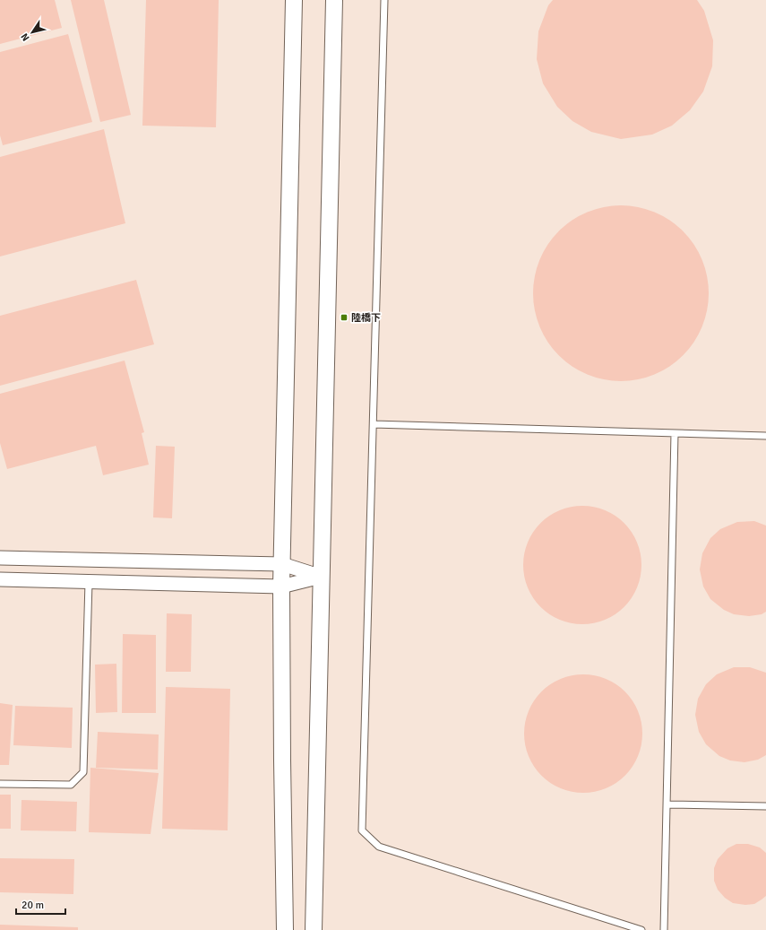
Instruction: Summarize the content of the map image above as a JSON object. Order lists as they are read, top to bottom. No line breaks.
{"places":{"transit":["陸橋下"]},"scale_bar":"20 m","north":"bottom left"}
